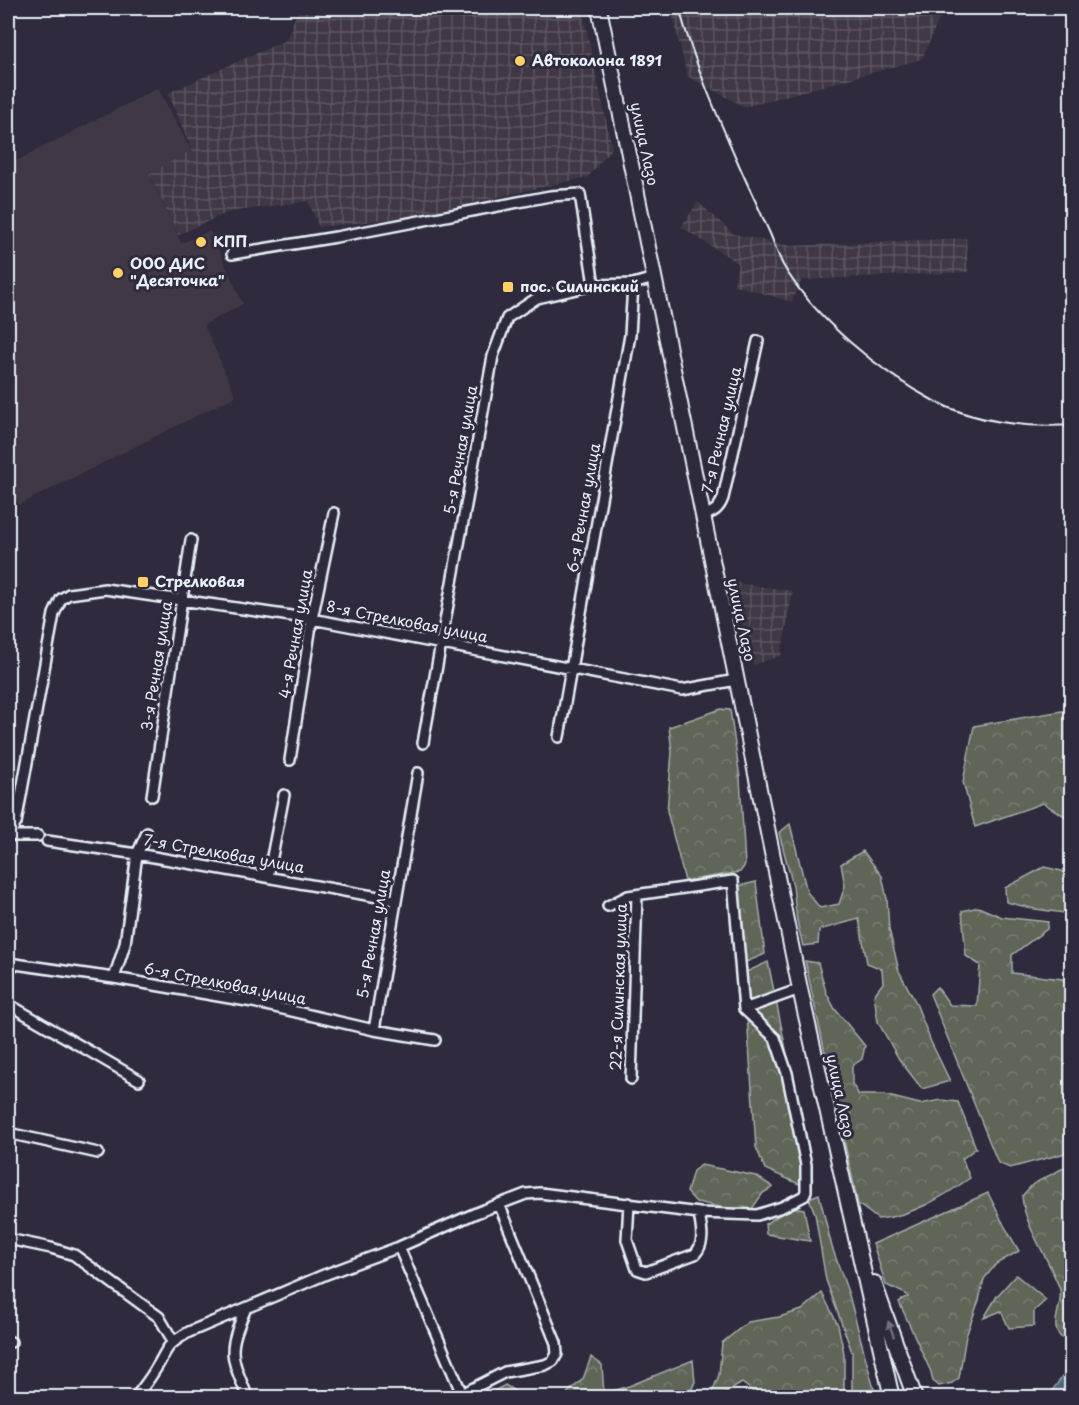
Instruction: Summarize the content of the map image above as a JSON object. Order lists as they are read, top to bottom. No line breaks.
{"streets":{"main road":["улица Лазо"],"street":["7-я Речная улица","5-я Речная улица","6-я Речная улица","8-я Стрелковая улица","4-я Речная улица","3-я Речная улица","7-я Стрелковая улица","6-я Стрелковая улица","22-я Силинская улица"]},"crossings":[["улица Лазо","7-я Речная улица"],["улица Лазо","5-я Речная улица"],["улица Лазо","8-я Стрелковая улица"],["5-я Речная улица","6-я Речная улица"],["5-я Речная улица","8-я Стрелковая улица"],["5-я Речная улица","7-я Стрелковая улица"],["5-я Речная улица","6-я Стрелковая улица"],["6-я Речная улица","8-я Стрелковая улица"],["8-я Стрелковая улица","4-я Речная улица"],["8-я Стрелковая улица","3-я Речная улица"]],"places":{"other":["Автоколона 1891","КПП","ООО ДИС \"Десяточка\""],"transit":["пос. Силинский","Стрелковая"]}}
